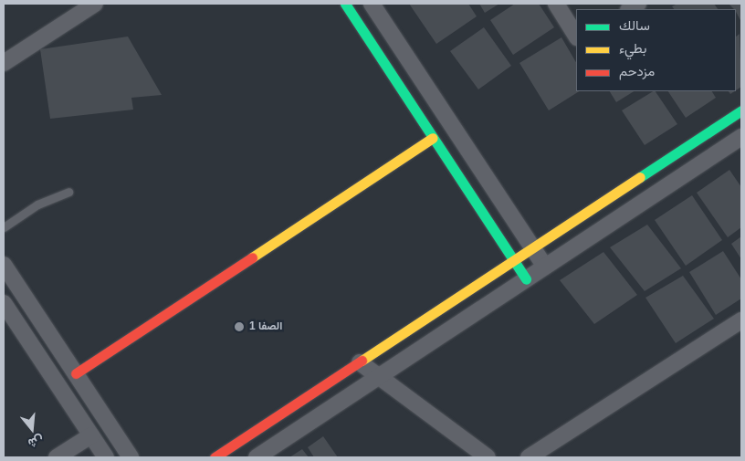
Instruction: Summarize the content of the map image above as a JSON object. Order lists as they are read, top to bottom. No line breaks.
{"places":["الصفا 1"],"legend":["سالك","بطيء","مزدحم"],"north":"bottom"}
